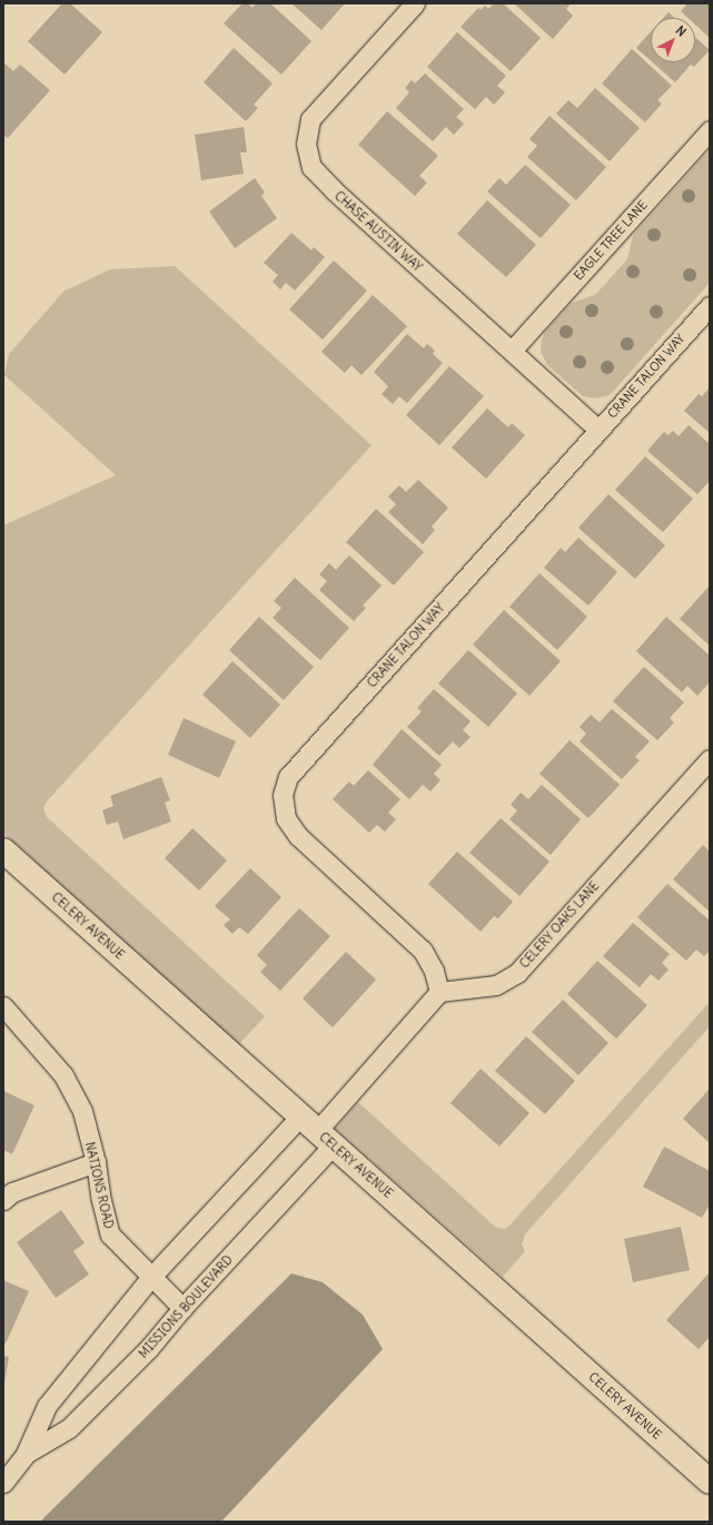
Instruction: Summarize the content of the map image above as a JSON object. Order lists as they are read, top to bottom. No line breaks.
{"streets":{"main road":["CELERY AVENUE"],"street":["CHASE AUSTIN WAY","EAGLE TREE LANE","CRANE TALON WAY","CELERY OAKS LANE","NATIONS ROAD","MISSIONS BOULEVARD"]},"crossings":[["CHASE AUSTIN WAY","EAGLE TREE LANE"],["CHASE AUSTIN WAY","CRANE TALON WAY"],["CRANE TALON WAY","CELERY OAKS LANE"],["CELERY AVENUE","MISSIONS BOULEVARD"],["NATIONS ROAD","MISSIONS BOULEVARD"]],"north":"top right"}
